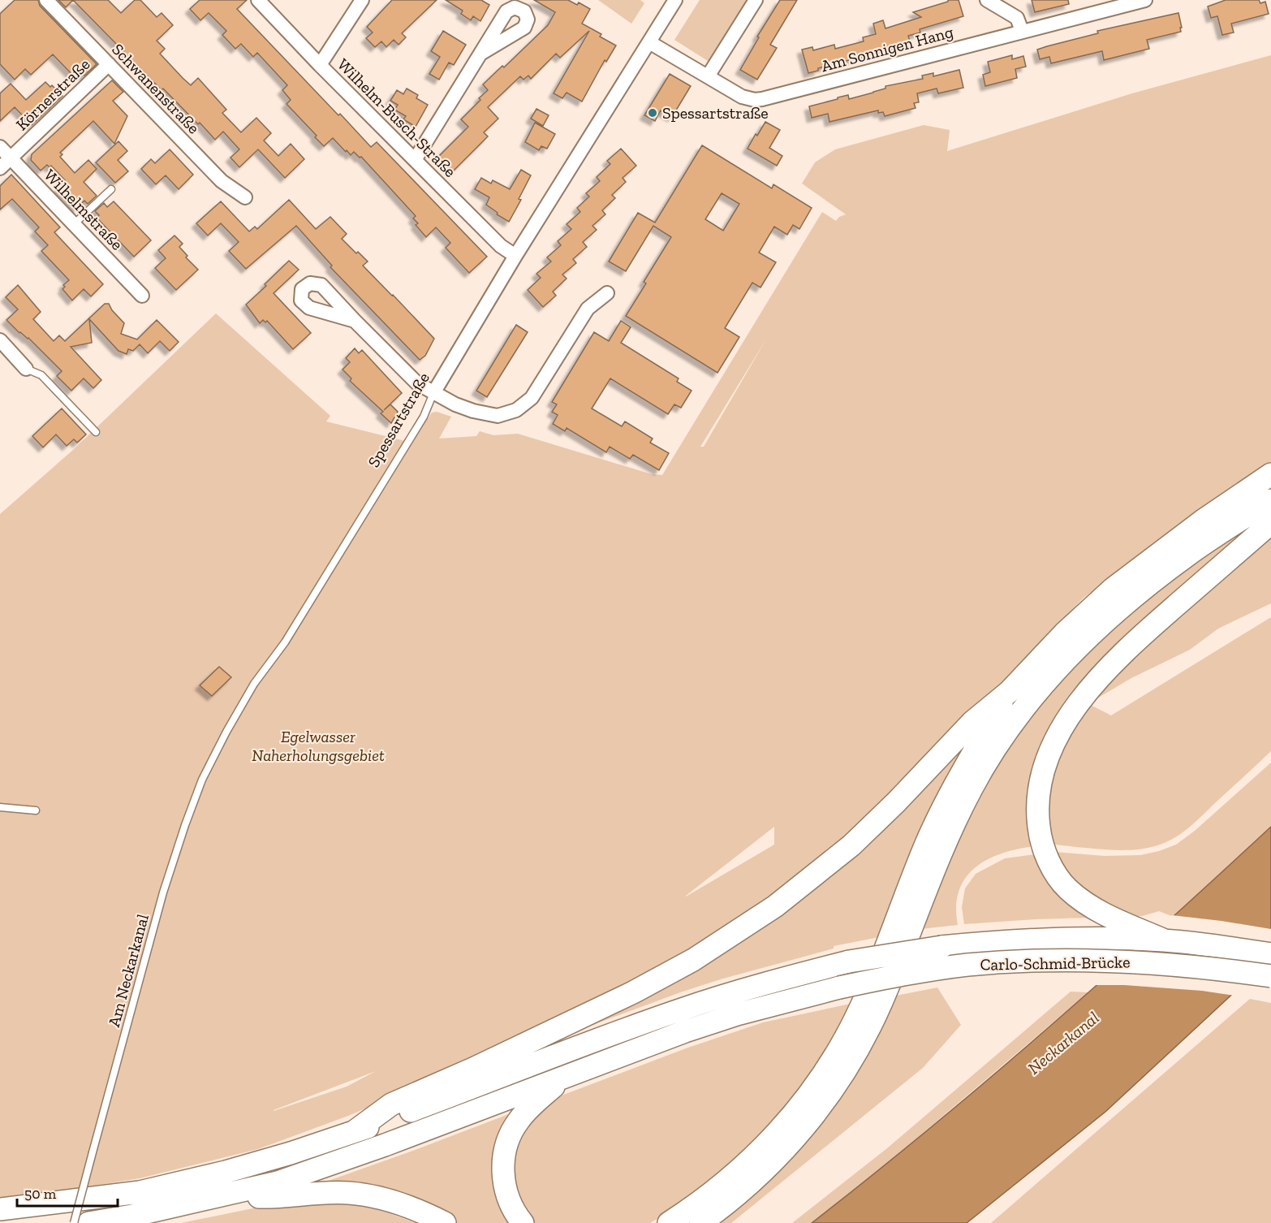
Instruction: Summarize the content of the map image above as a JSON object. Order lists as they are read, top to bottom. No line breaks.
{"streets":{"highway":["Carlo-Schmid-Brücke"],"street":["Am Sonnigen Hang","Schwanenstraße","Körnerstraße","Wilhelm-Busch-Straße","Wilhelmstraße","Spessartstraße"],"lane":["Am Neckarkanal"]},"crossings":[["Am Sonnigen Hang","Spessartstraße"],["Schwanenstraße","Körnerstraße"],["Körnerstraße","Wilhelmstraße"],["Wilhelm-Busch-Straße","Spessartstraße"],["Spessartstraße","Am Neckarkanal"]],"water":["Neckarkanal"],"parks":["Egelwasser Naherholungsgebiet"],"places":["Spessartstraße"],"scale_bar":"50 m"}
